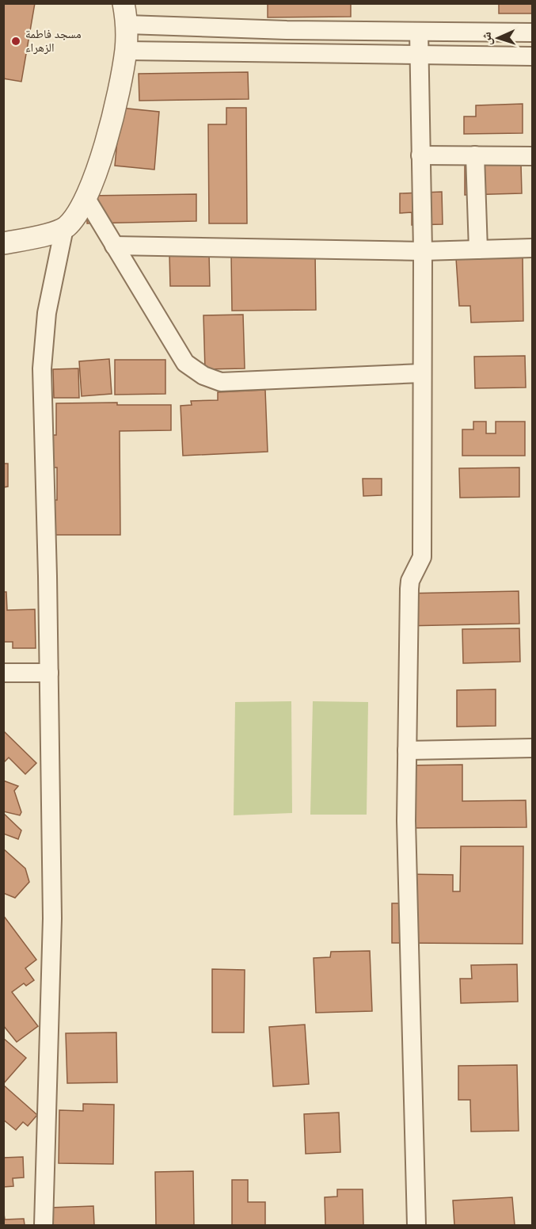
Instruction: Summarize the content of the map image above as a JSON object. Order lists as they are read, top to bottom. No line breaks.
{"places":["مسجد فاطمة الزهراء"],"north":"left"}
